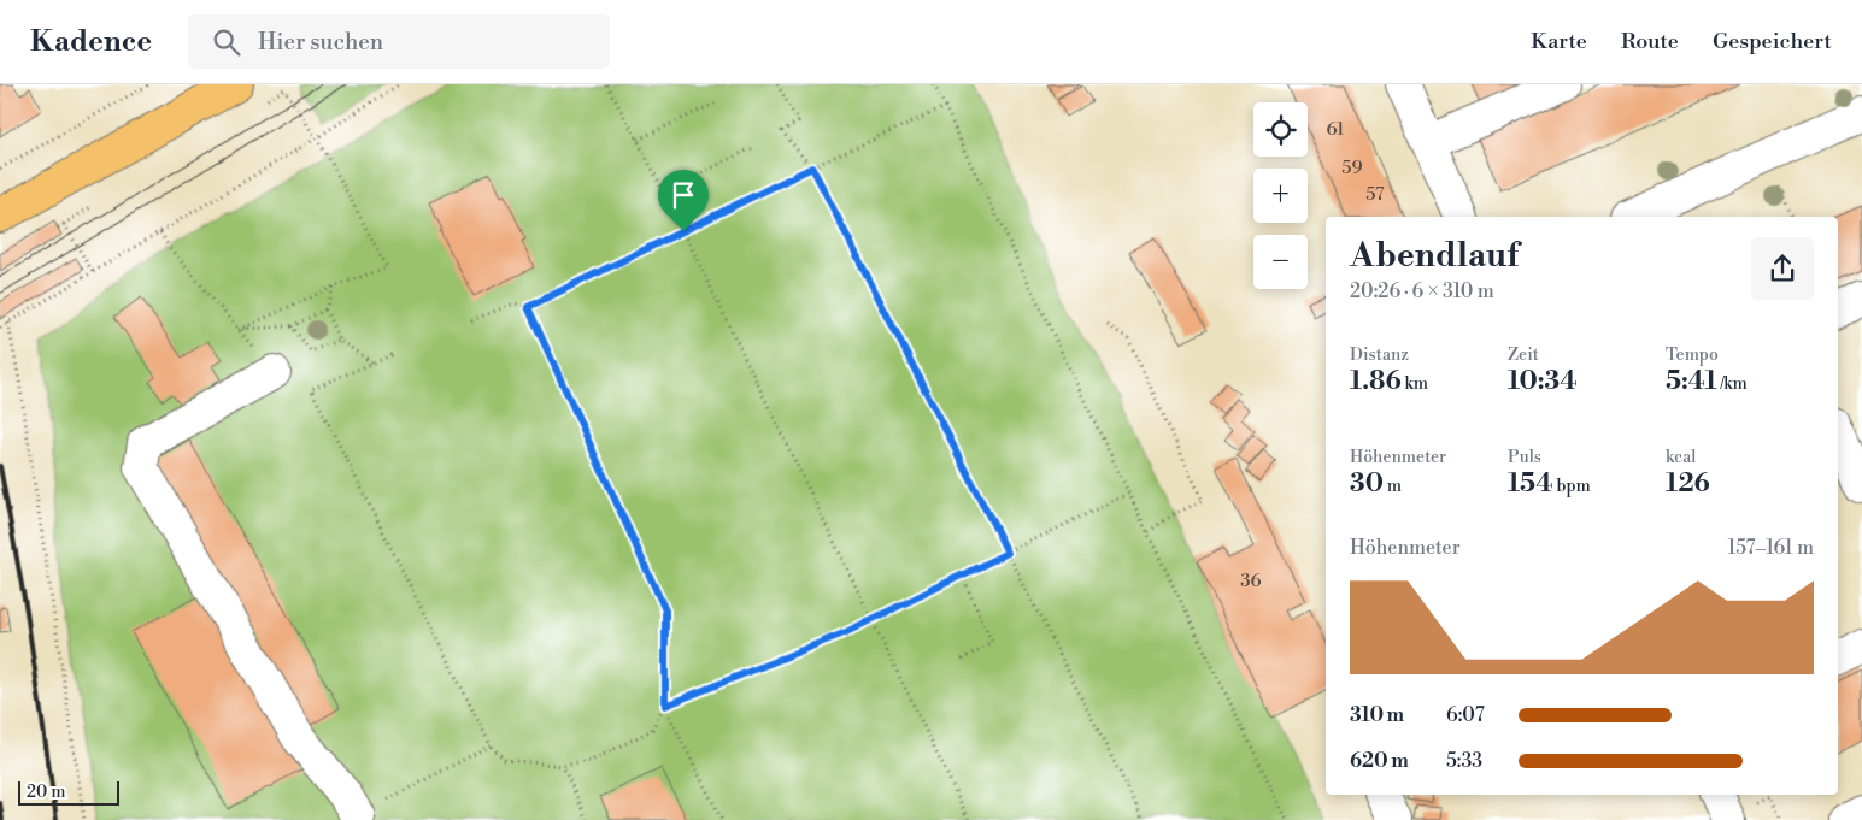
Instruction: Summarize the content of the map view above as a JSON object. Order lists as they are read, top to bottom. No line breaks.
{"house_numbers":["61","59","57","36"],"scale_bar":"20 m","page":{"header":"Kadence","search":"Hier suchen","nav":["Karte","Route","Gespeichert"],"map_buttons":["+","−"],"heading":["Abendlauf","20:26 · 6 × 310 m"],"stats":[["Distanz","1.86 km"],["Zeit","10:34"],["Tempo","5:41 /km"],["Höhenmeter","30 m"],["Puls","154 bpm"],["kcal","126"]],"chart":["Höhenmeter","157–161 m"],"list":[{"name":"310 m","note":"6:07"},{"name":"620 m","note":"5:33"}],"scale":"20 m"}}
